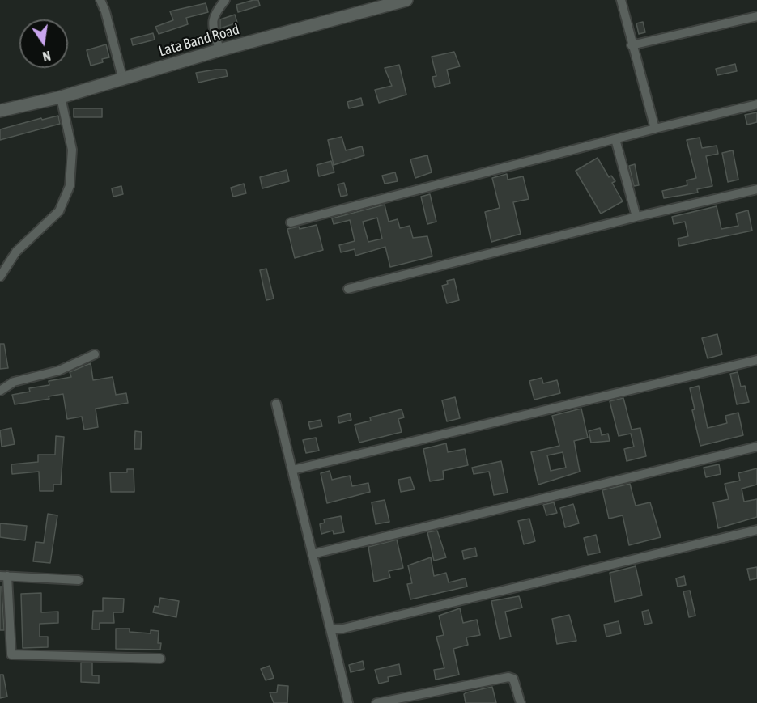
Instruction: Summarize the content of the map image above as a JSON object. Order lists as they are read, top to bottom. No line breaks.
{"streets":{"main road":["Lata Band Road"]},"north":"bottom"}
